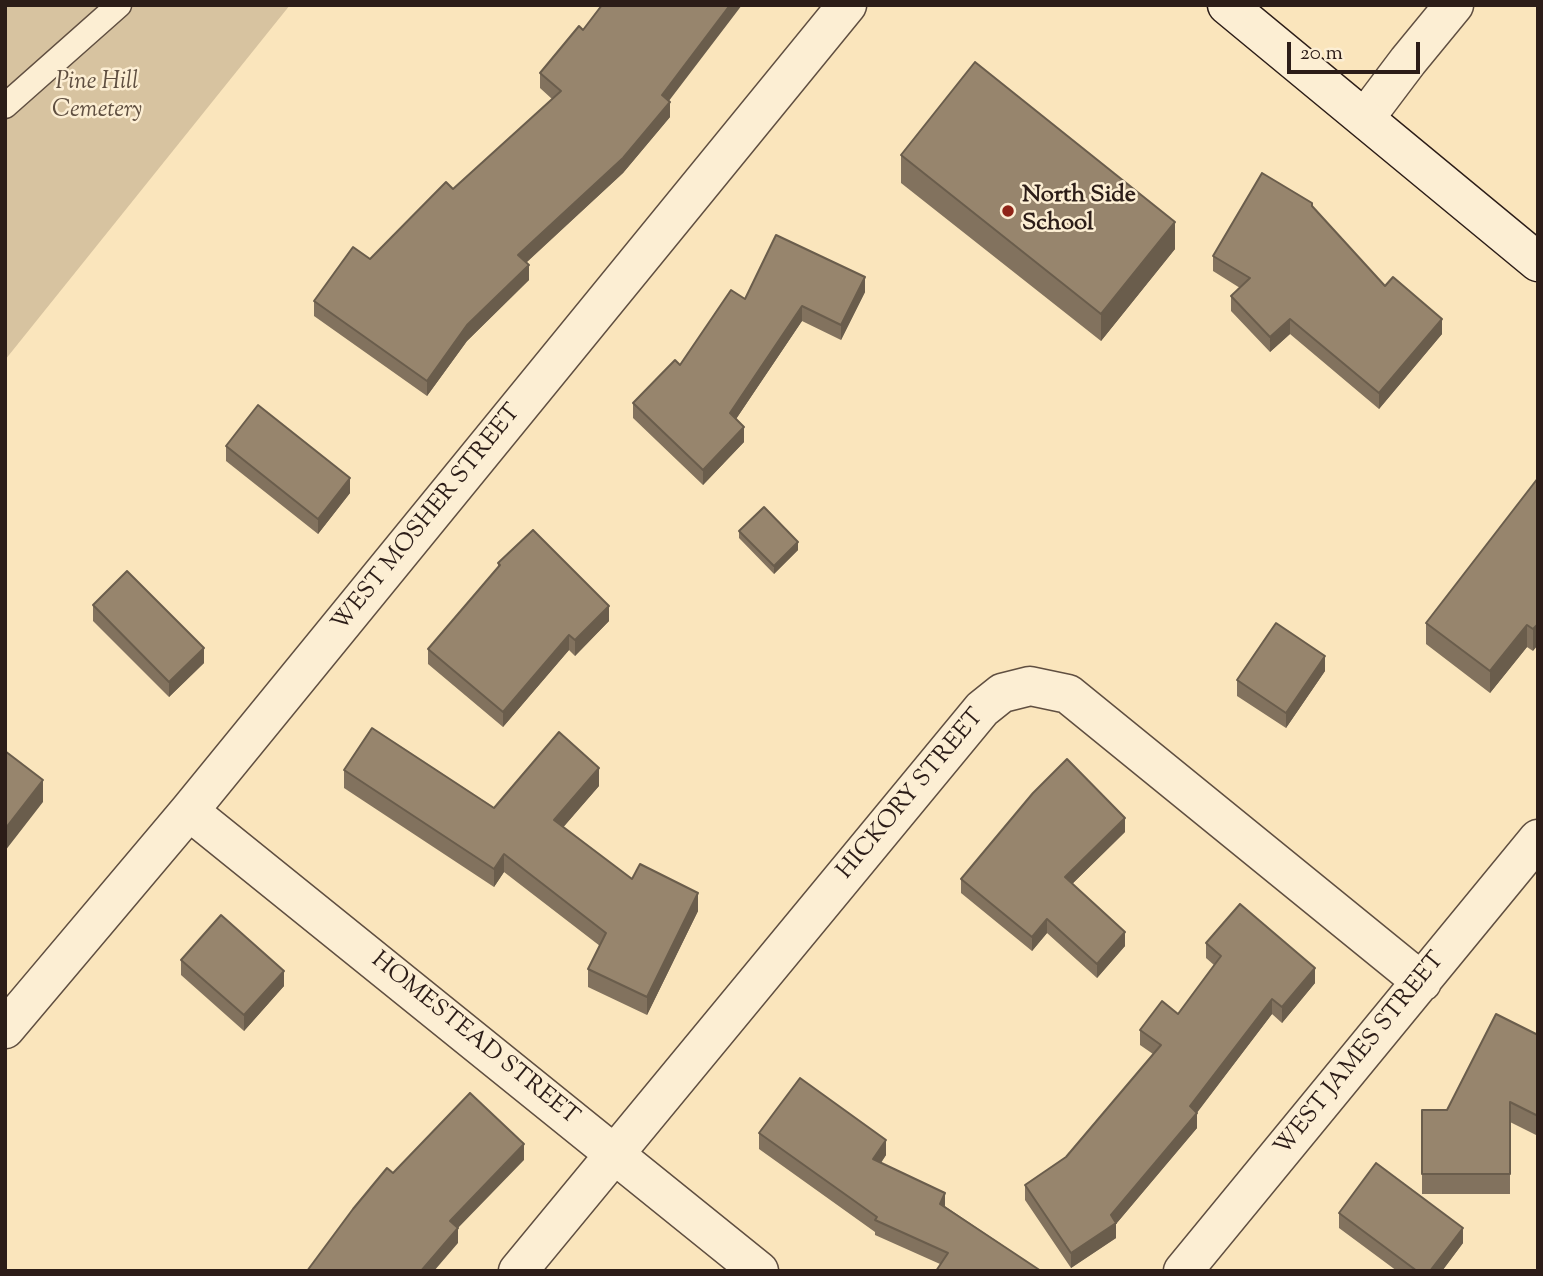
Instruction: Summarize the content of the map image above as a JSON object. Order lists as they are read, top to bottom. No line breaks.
{"streets":{"street":["WEST MOSHER STREET","HICKORY STREET","HOMESTEAD STREET","WEST JAMES STREET"]},"crossings":[["WEST MOSHER STREET","HOMESTEAD STREET"],["HICKORY STREET","HOMESTEAD STREET"],["HICKORY STREET","WEST JAMES STREET"]],"parks":["Pine Hill Cemetery"],"places":["North Side School"],"scale_bar":"20 m"}
